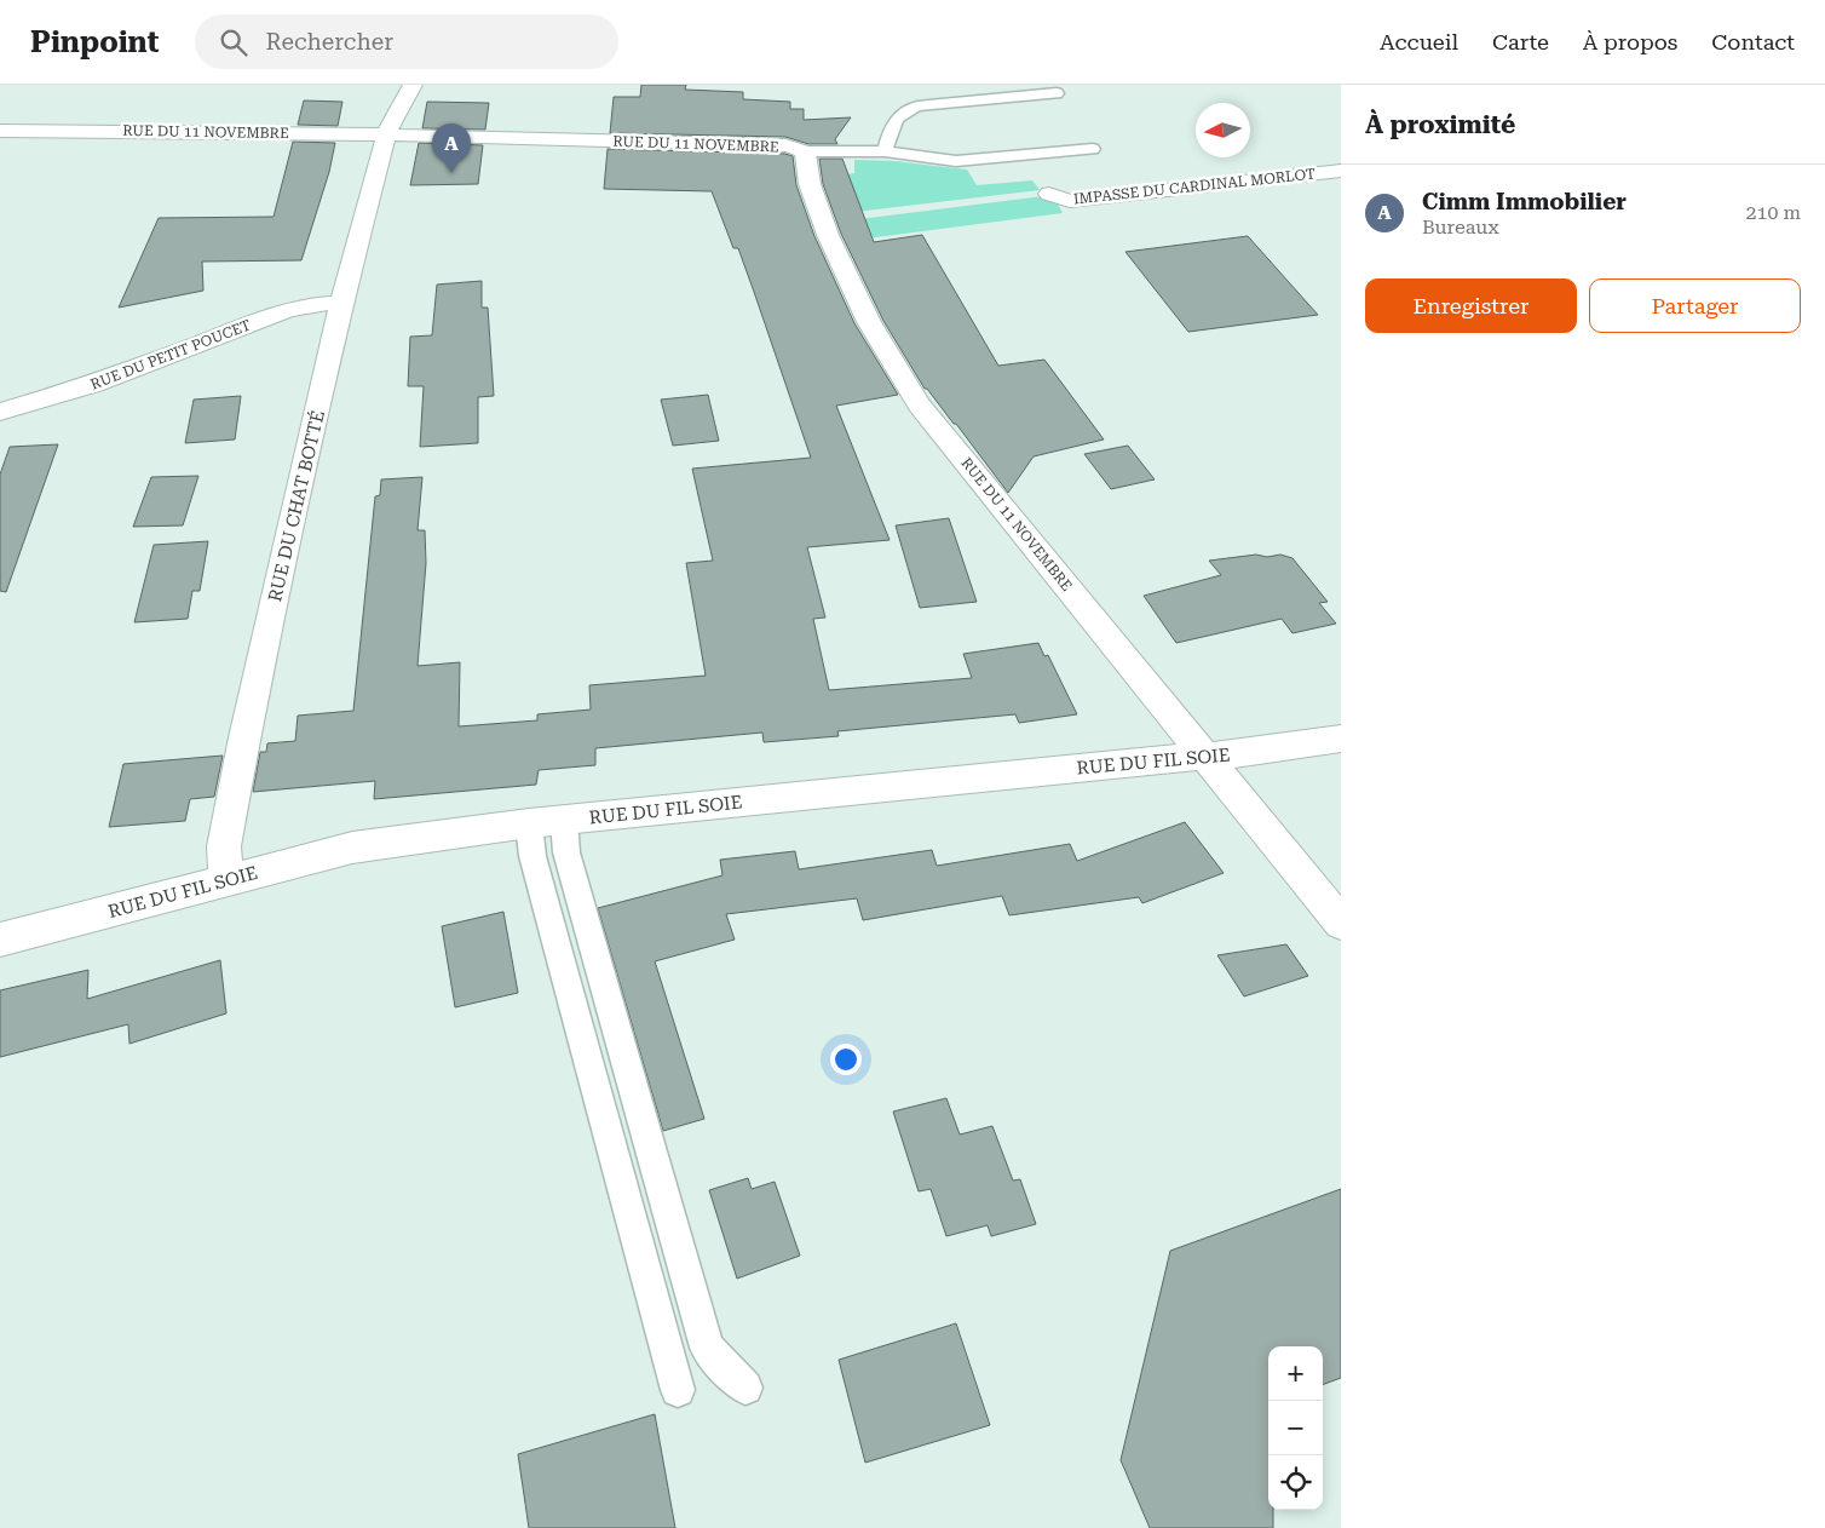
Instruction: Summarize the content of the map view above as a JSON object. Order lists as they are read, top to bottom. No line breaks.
{"streets":{"street":["RUE DU 11 NOVEMBRE","IMPASSE DU CARDINAL MORLOT","RUE DU PETIT POUCET","RUE DU CHAT BOTTÉ","RUE DU FIL SOIE"]},"crossings":[["RUE DU 11 NOVEMBRE","RUE DU CHAT BOTTÉ"],["RUE DU 11 NOVEMBRE","RUE DU FIL SOIE"],["RUE DU PETIT POUCET","RUE DU CHAT BOTTÉ"],["RUE DU CHAT BOTTÉ","RUE DU FIL SOIE"]],"north":"left","page":{"header":"Pinpoint","search":"Rechercher","nav":["Accueil","Carte","À propos","Contact"],"heading":"À proximité","pins":"A","list":[{"mark":"A","name":"Cimm Immobilier","note":"Bureaux","value":"210 m"}],"buttons":["Enregistrer","Partager"],"map_buttons":["+","−"]}}
